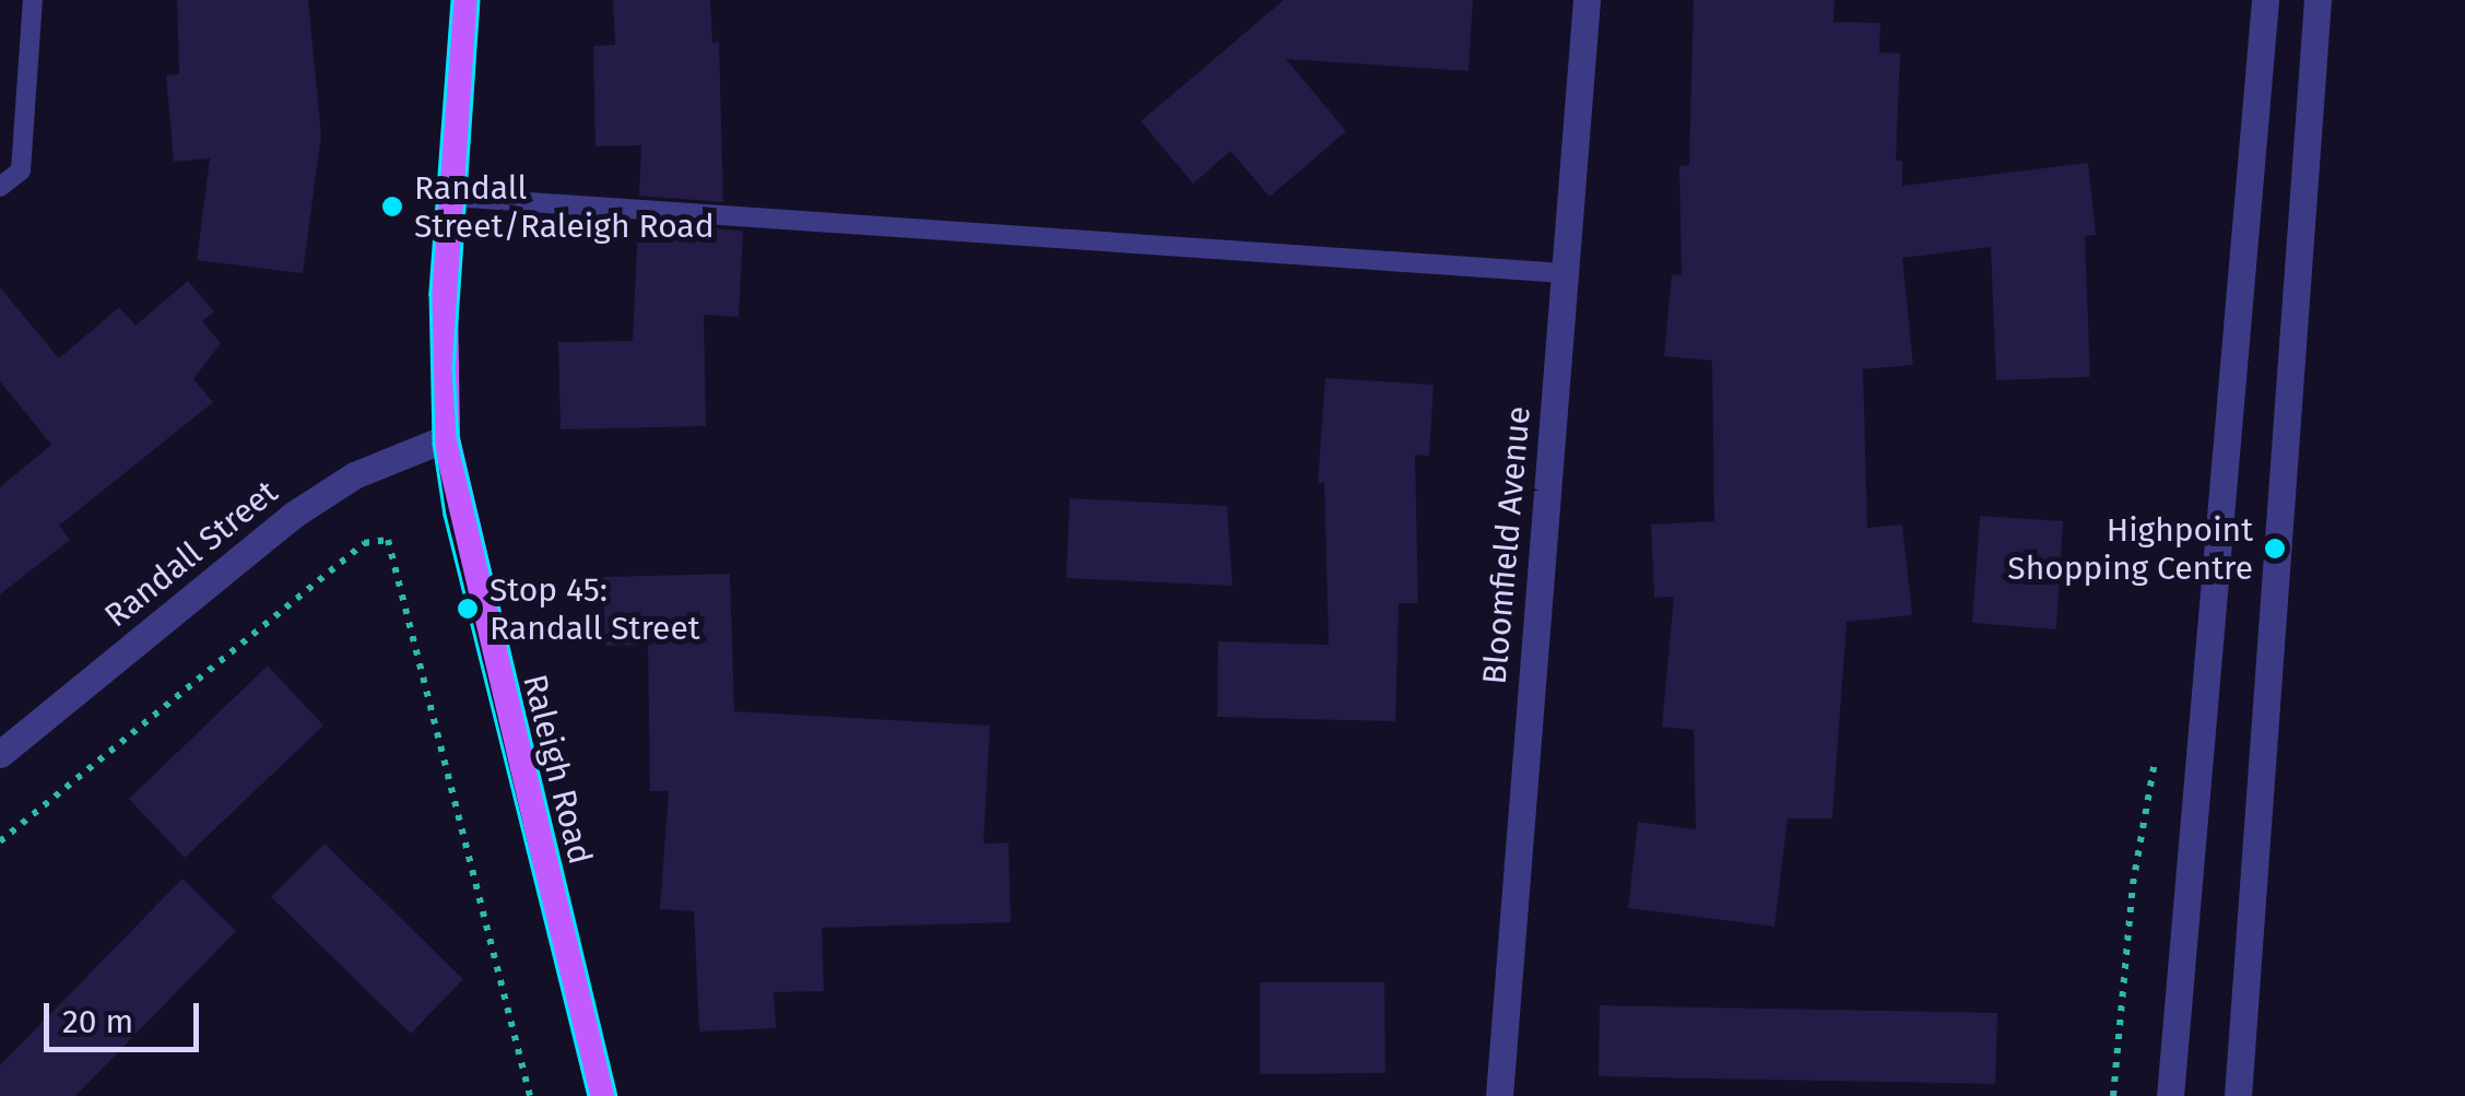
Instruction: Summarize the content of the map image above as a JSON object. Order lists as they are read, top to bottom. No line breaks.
{"streets":{"main road":["Raleigh Road"],"street":["Bloomfield Avenue","Randall Street"]},"crossings":[["Randall Street","Raleigh Road"]],"places":["Randall Street/Raleigh Road","Highpoint Shopping Centre","Stop 45: Randall Street"],"scale_bar":"20 m"}
